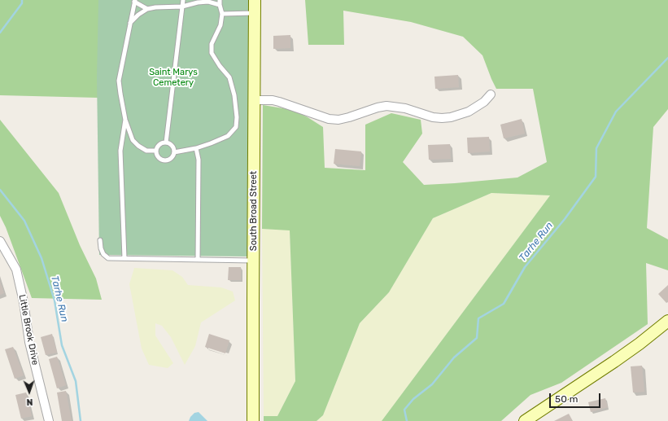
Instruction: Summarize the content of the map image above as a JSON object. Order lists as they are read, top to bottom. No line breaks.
{"streets":{"street":["South Broad Street","Little Brook Drive"]},"water":["Tarhe Run"],"parks":["Saint Marys Cemetery"],"scale_bar":"50 m","north":"bottom"}
